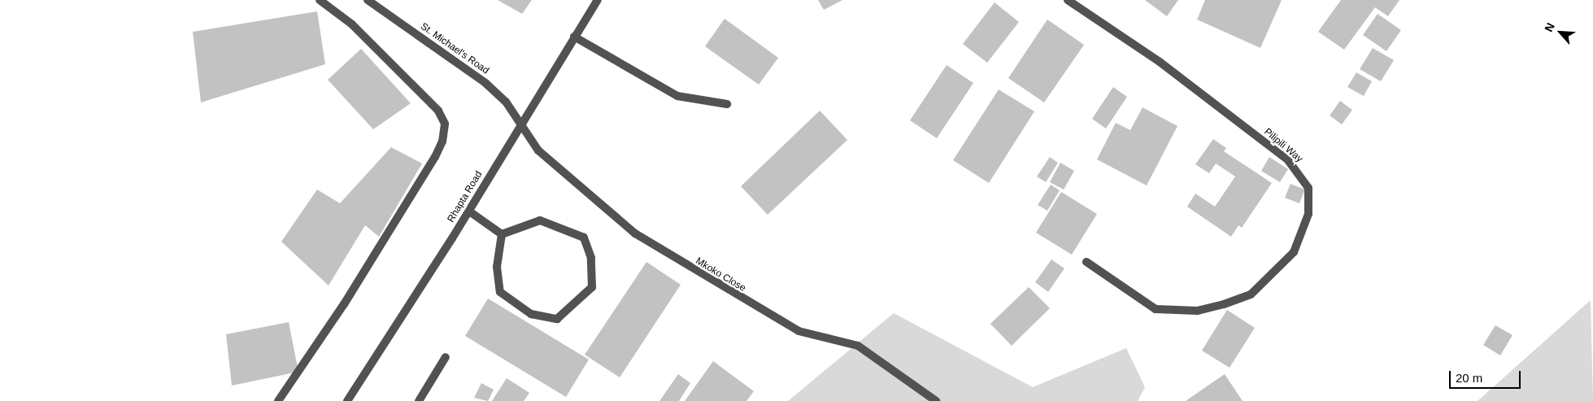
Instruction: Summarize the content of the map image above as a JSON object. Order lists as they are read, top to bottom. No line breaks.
{"streets":{"street":["St. Michael's Road","Pilipili Way","Rhapta Road","Mkoko Close"]},"crossings":[["St. Michael's Road","Rhapta Road"],["St. Michael's Road","Mkoko Close"],["Rhapta Road","Mkoko Close"]],"scale_bar":"20 m","north":"top left"}
